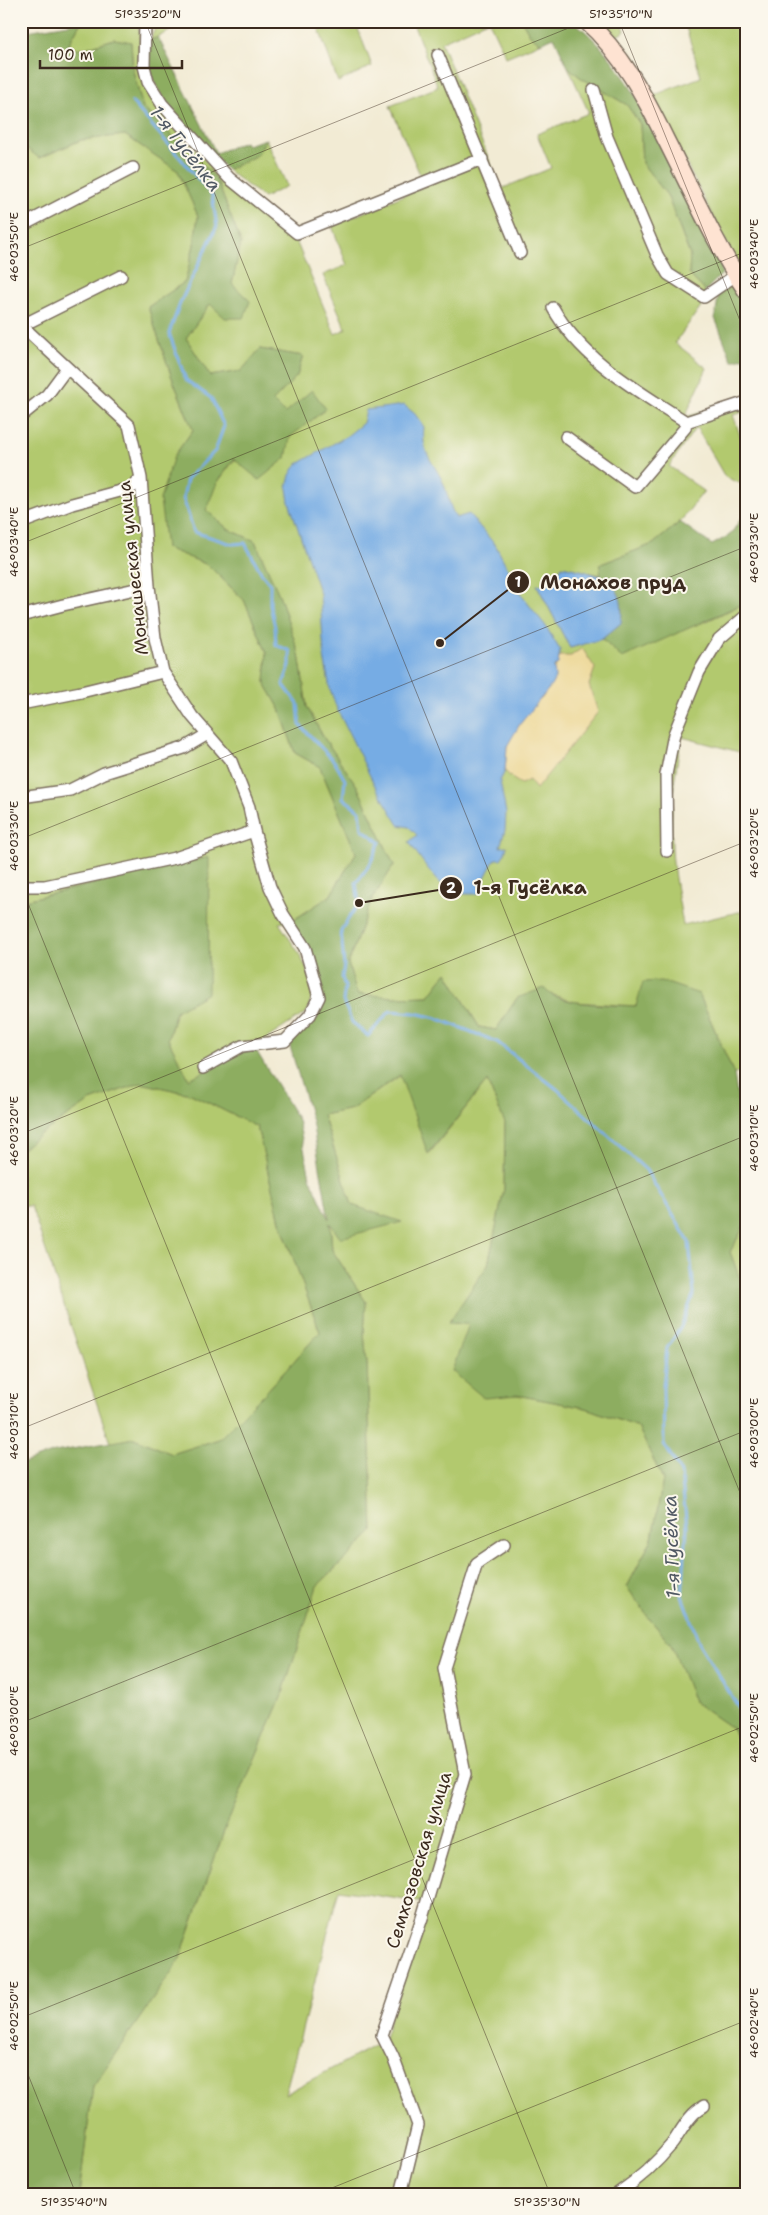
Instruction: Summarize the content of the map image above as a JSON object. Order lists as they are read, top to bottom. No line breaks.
{"streets":{"street":["Монашеская улица","Семхозовская улица"]},"water":["1-я Гусёлка"],"places":["Монахов пруд","1-я Гусёлка"],"scale_bar":"100 m","coordinates":["51°35'20\"N","51°35'10\"N","46°03'50\"E","46°03'40\"E","46°03'30\"E","46°03'20\"E","46°03'10\"E","46°03'00\"E","46°02'50\"E","46°02'40\"E","51°35'40\"N","51°35'30\"N"]}
